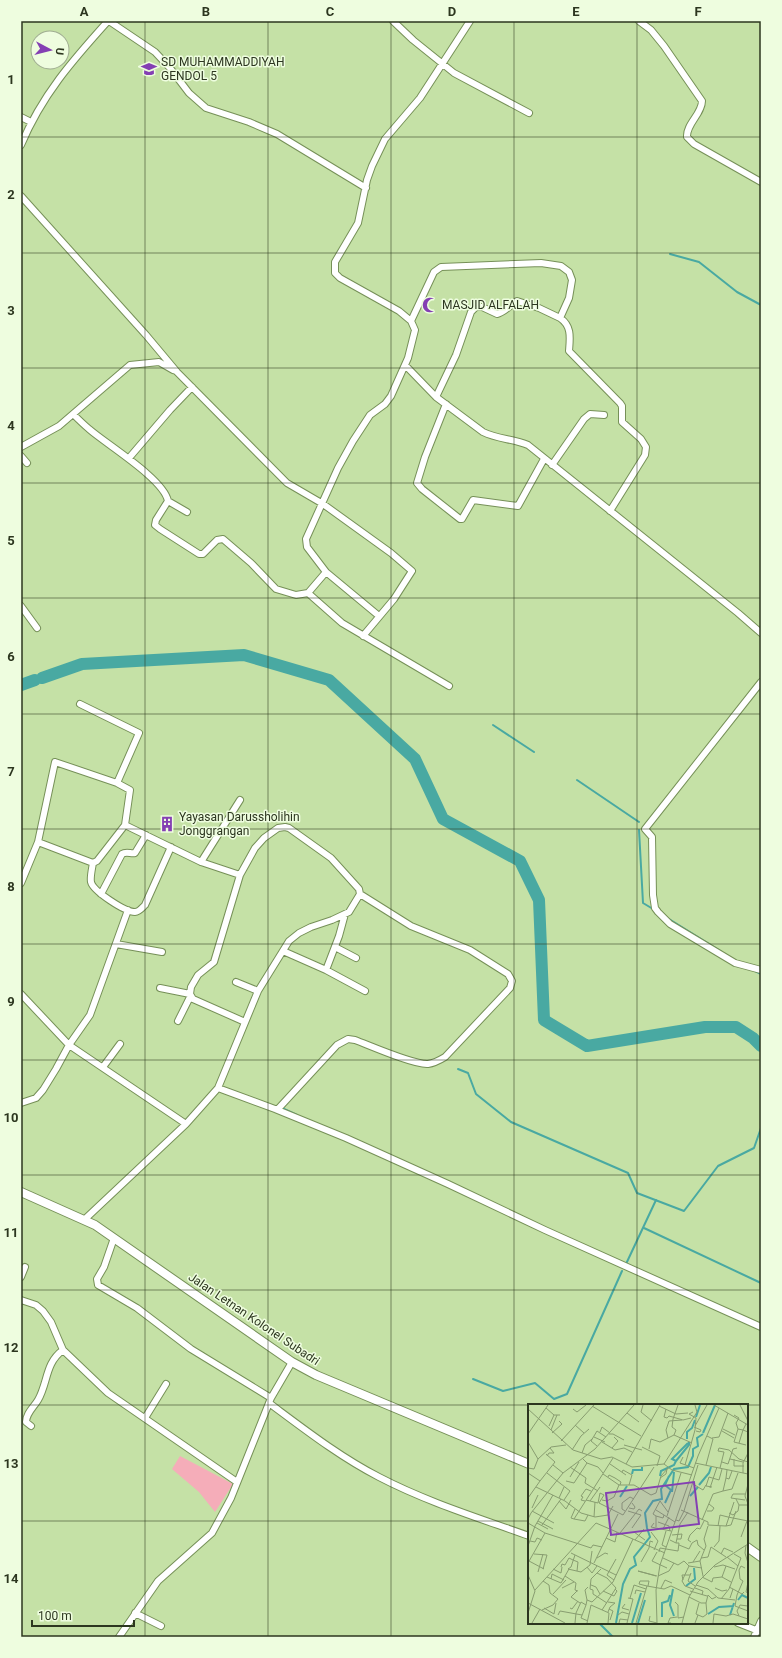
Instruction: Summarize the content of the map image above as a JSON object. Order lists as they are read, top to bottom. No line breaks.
{"streets":{"main road":["Jalan Letnan Kolonel Subadri"]},"places":{"school or university":["SD MUHAMMADDIYAH GENDOL 5"],"mosque":["MASJID ALFALAH"],"building":["Yayasan Darussholihin Jonggrangan"]},"scale_bar":"100 m","north":"right","grid":{"columns":["A","B","C","D","E","F"],"rows":["1","2","3","4","5","6","7","8","9","10","11","12","13","14"]}}
